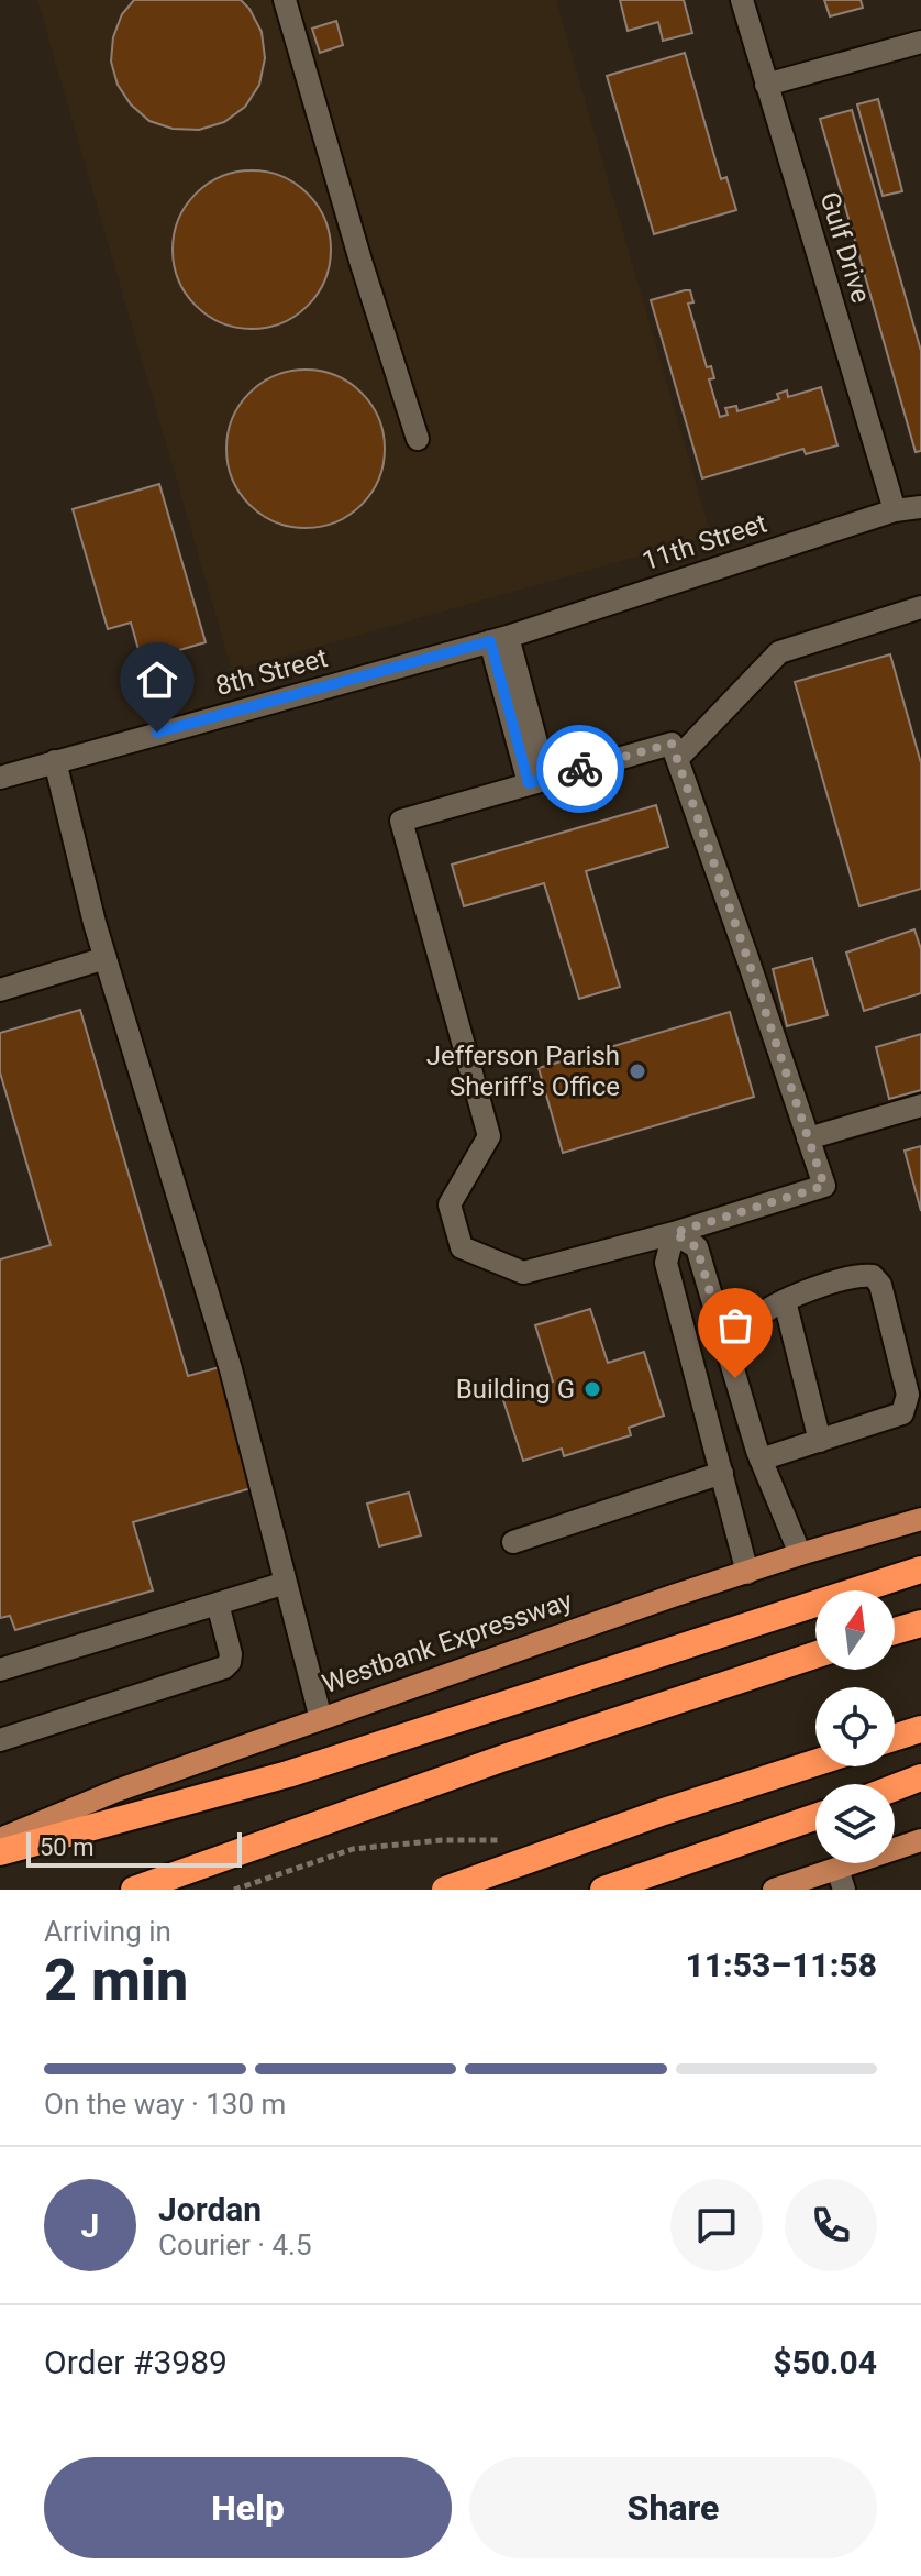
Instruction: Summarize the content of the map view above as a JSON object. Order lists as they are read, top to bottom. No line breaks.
{"streets":{"main road":["Westbank Expressway"],"street":["Gulf Drive","11th Street","8th Street"]},"crossings":[["Gulf Drive","11th Street"],["11th Street","8th Street"]],"places":["Jefferson Parish Sheriff's Office","Building G"],"scale_bar":"50 m","north":"top","page":{"scale":"50 m","heading":["2 min","Arriving in","11:53–11:58"],"panel":["Jordan","Courier · 4.5","Order #3989","$50.04"],"bar":"On the way · 130 m","round":"J","buttons":["Help","Share"]}}
